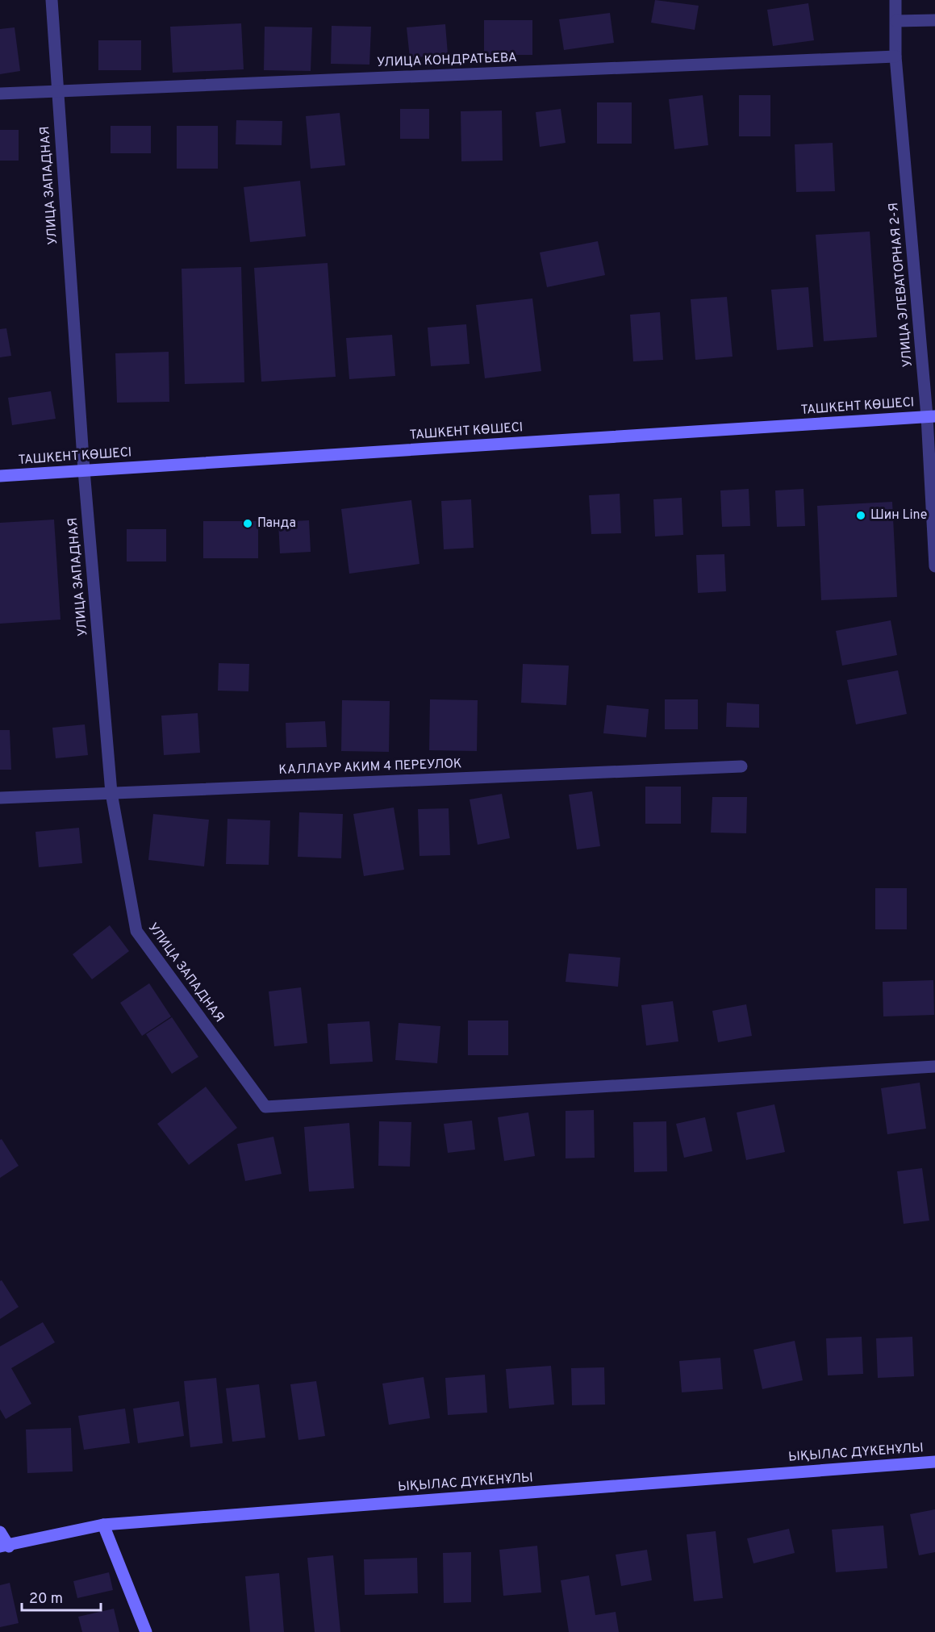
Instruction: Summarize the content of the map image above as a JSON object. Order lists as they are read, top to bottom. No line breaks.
{"streets":{"street":["УЛИЦА КОНДРАТЬЕВА","УЛИЦА ЗАПАДНАЯ","УЛИЦА ЭЛЕВАТОРНАЯ 2-Я","ТАШКЕНТ КӨШЕСІ","КАЛЛАУР АКИМ 4 ПЕРЕУЛОК","ЫҚЫЛАС ДҮКЕНҰЛЫ"]},"crossings":[["УЛИЦА КОНДРАТЬЕВА","УЛИЦА ЗАПАДНАЯ"],["УЛИЦА КОНДРАТЬЕВА","УЛИЦА ЭЛЕВАТОРНАЯ 2-Я"],["УЛИЦА ЗАПАДНАЯ","ТАШКЕНТ КӨШЕСІ"],["УЛИЦА ЗАПАДНАЯ","КАЛЛАУР АКИМ 4 ПЕРЕУЛОК"],["УЛИЦА ЭЛЕВАТОРНАЯ 2-Я","ТАШКЕНТ КӨШЕСІ"]],"places":["Шин Line","Панда"],"scale_bar":"20 m"}
